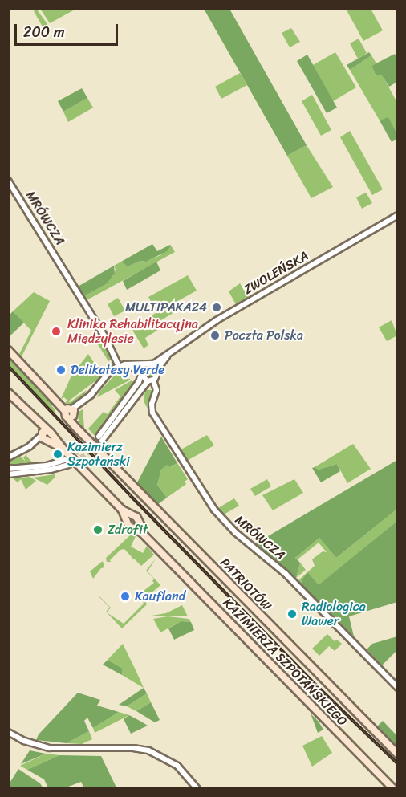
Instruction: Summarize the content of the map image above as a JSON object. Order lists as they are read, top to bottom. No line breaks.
{"streets":{"main road":["PATRIOTÓW","KAZIMIERZA SZPOTAŃSKIEGO"],"street":["MRÓWCZA","ZWOLEŃSKA"]},"crossings":[["MRÓWCZA","ZWOLEŃSKA"]],"places":["MULTIPAKA24","Klinika Rehabilitacyjna Międzylesie","Poczta Polska","Delikatesy Verde","Kazimierz Szpotański","Zdrofit","Kaufland","Radiologica Wawer"],"scale_bar":"200 m"}
